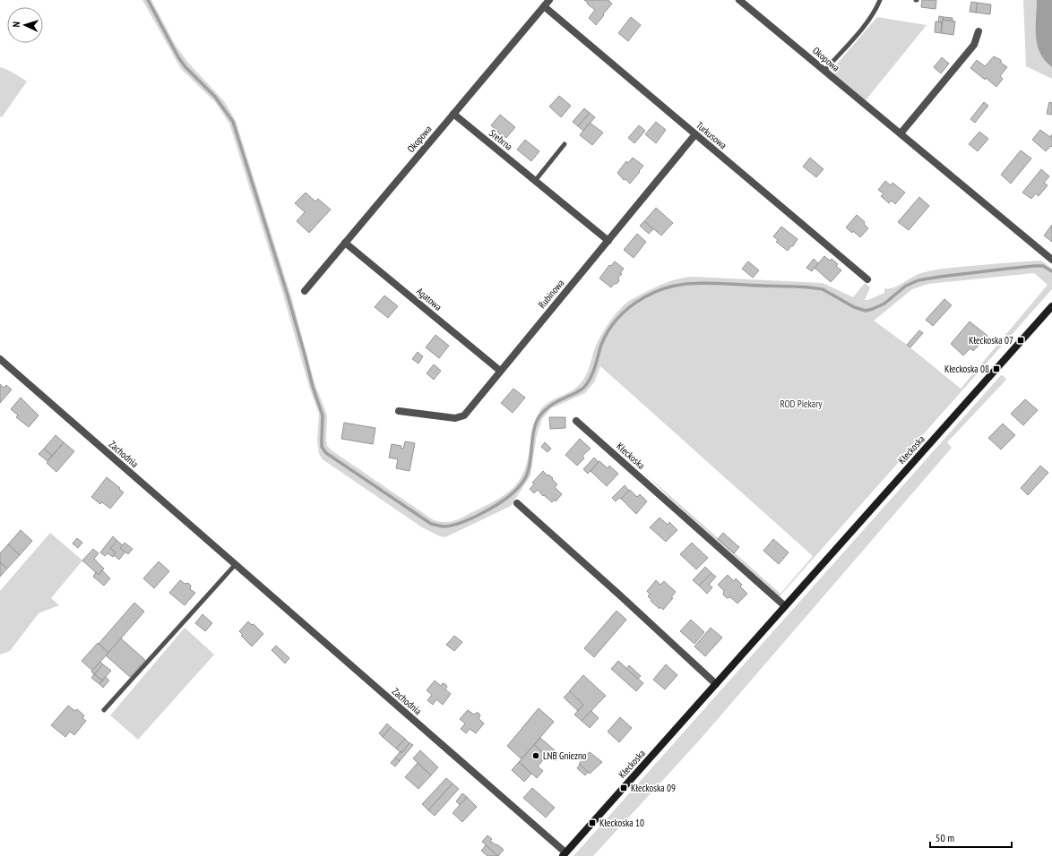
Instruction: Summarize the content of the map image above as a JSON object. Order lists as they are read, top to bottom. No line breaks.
{"streets":{"main road":["Kłeckoska"],"street":["Okopowa","Turkusowa","Srebrna","Rubinowa","Agatowa","Zachodnia"]},"crossings":[["Okopowa","Turkusowa"],["Okopowa","Srebrna"],["Okopowa","Agatowa"],["Turkusowa","Rubinowa"],["Srebrna","Rubinowa"],["Rubinowa","Agatowa"],["Kłeckoska","Zachodnia"]],"parks":["ROD Piekary"],"places":{"transit":["Kłeckoska 07","Kłeckoska 08","Kłeckoska 09","Kłeckoska 10"],"other":["LNB Gniezno"]},"scale_bar":"50 m","north":"left"}
